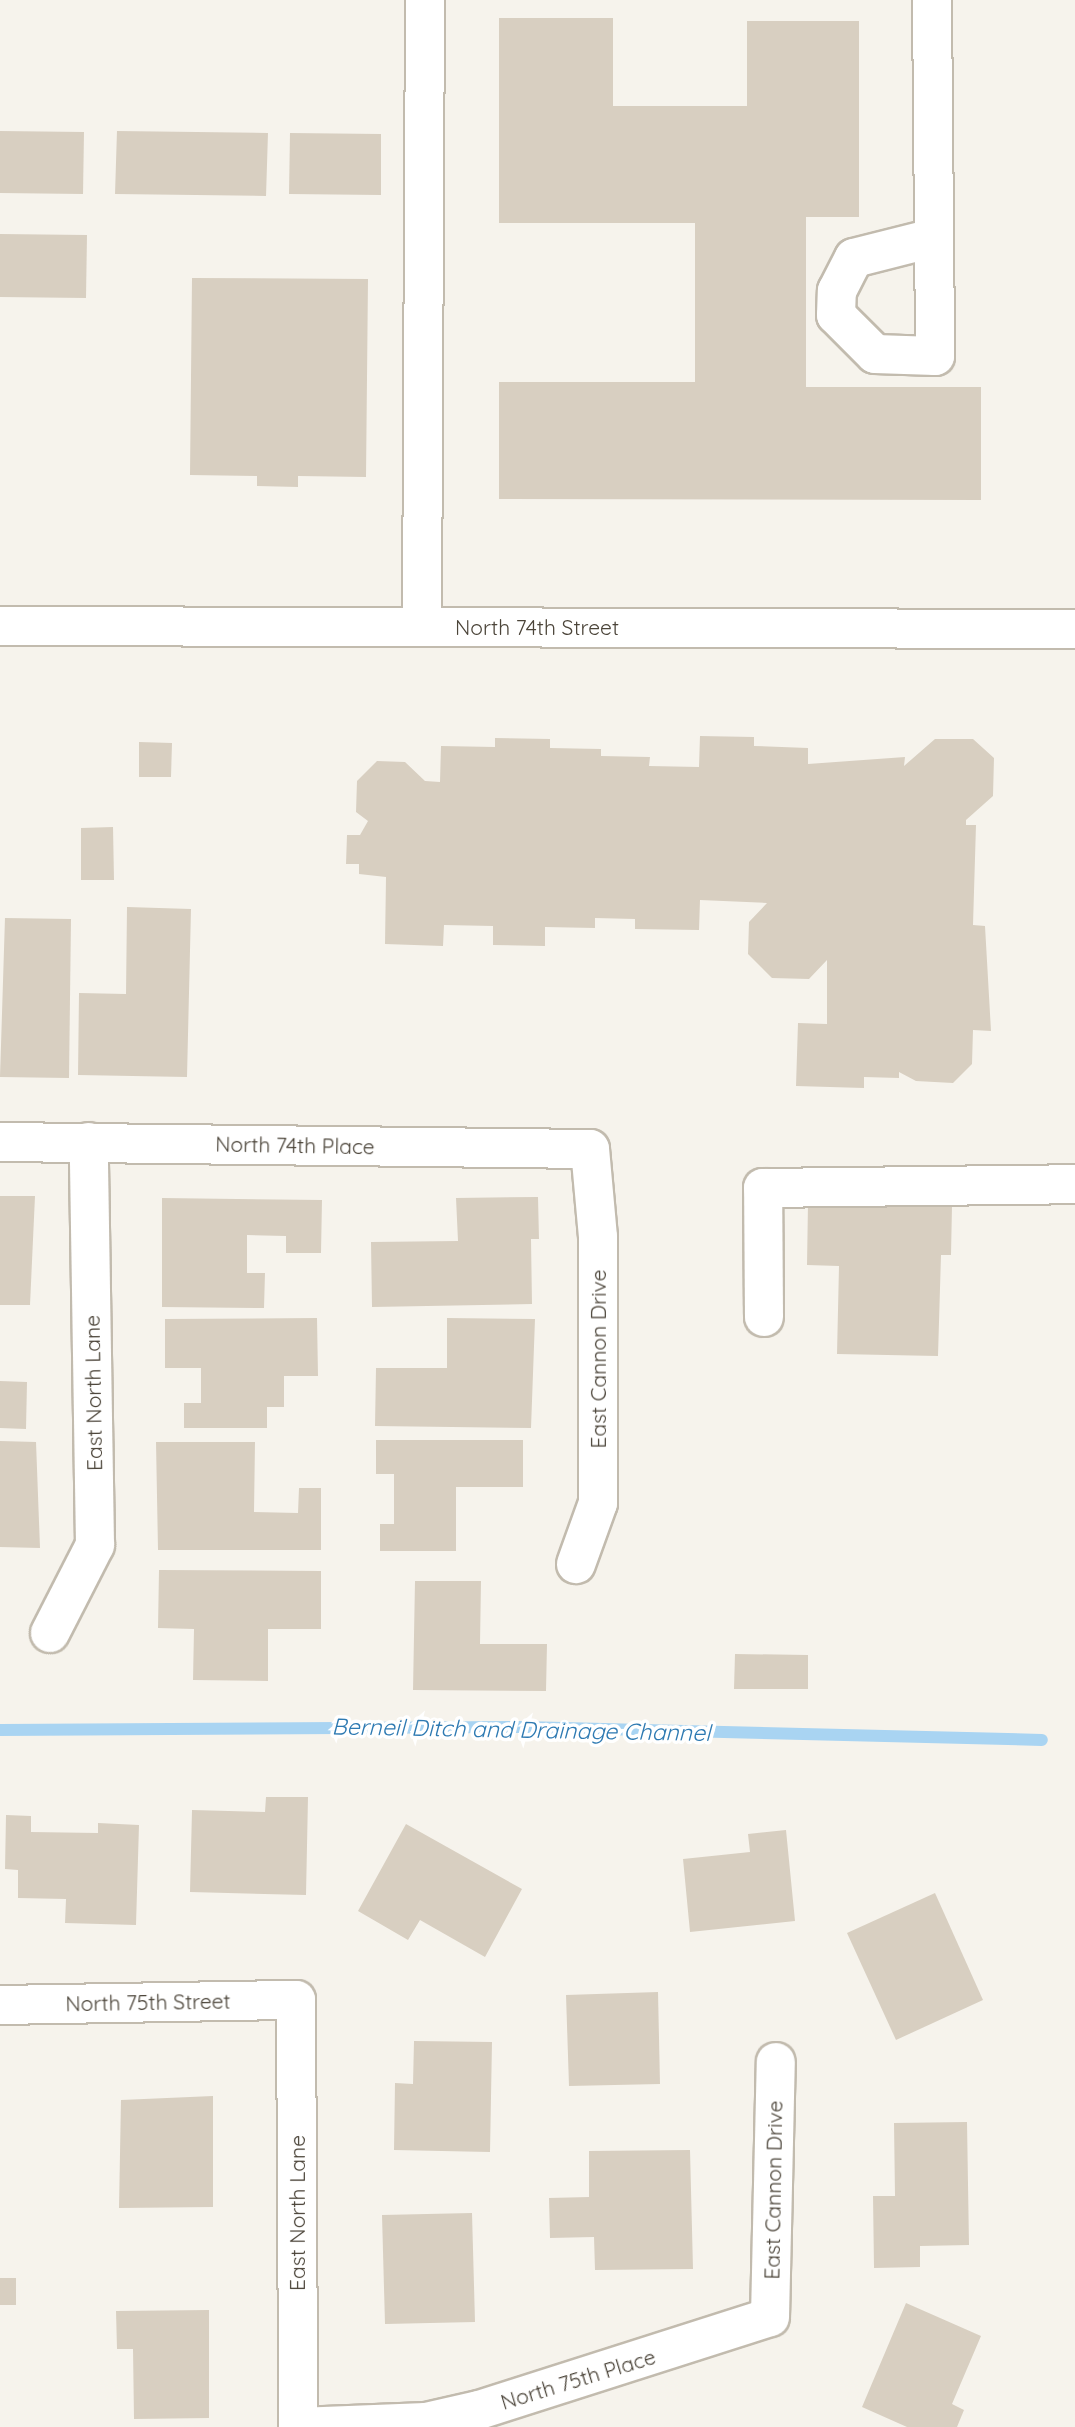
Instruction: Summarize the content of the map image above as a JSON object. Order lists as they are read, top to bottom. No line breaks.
{"streets":{"street":["North 74th Street","North 74th Place","East Cannon Drive","East North Lane","North 75th Street","North 75th Place"]},"crossings":[["North 74th Place","East Cannon Drive"],["North 74th Place","East North Lane"],["East Cannon Drive","North 75th Place"],["East North Lane","North 75th Street"],["East North Lane","North 75th Place"]],"water":["Berneil Ditch and Drainage Channel"]}
